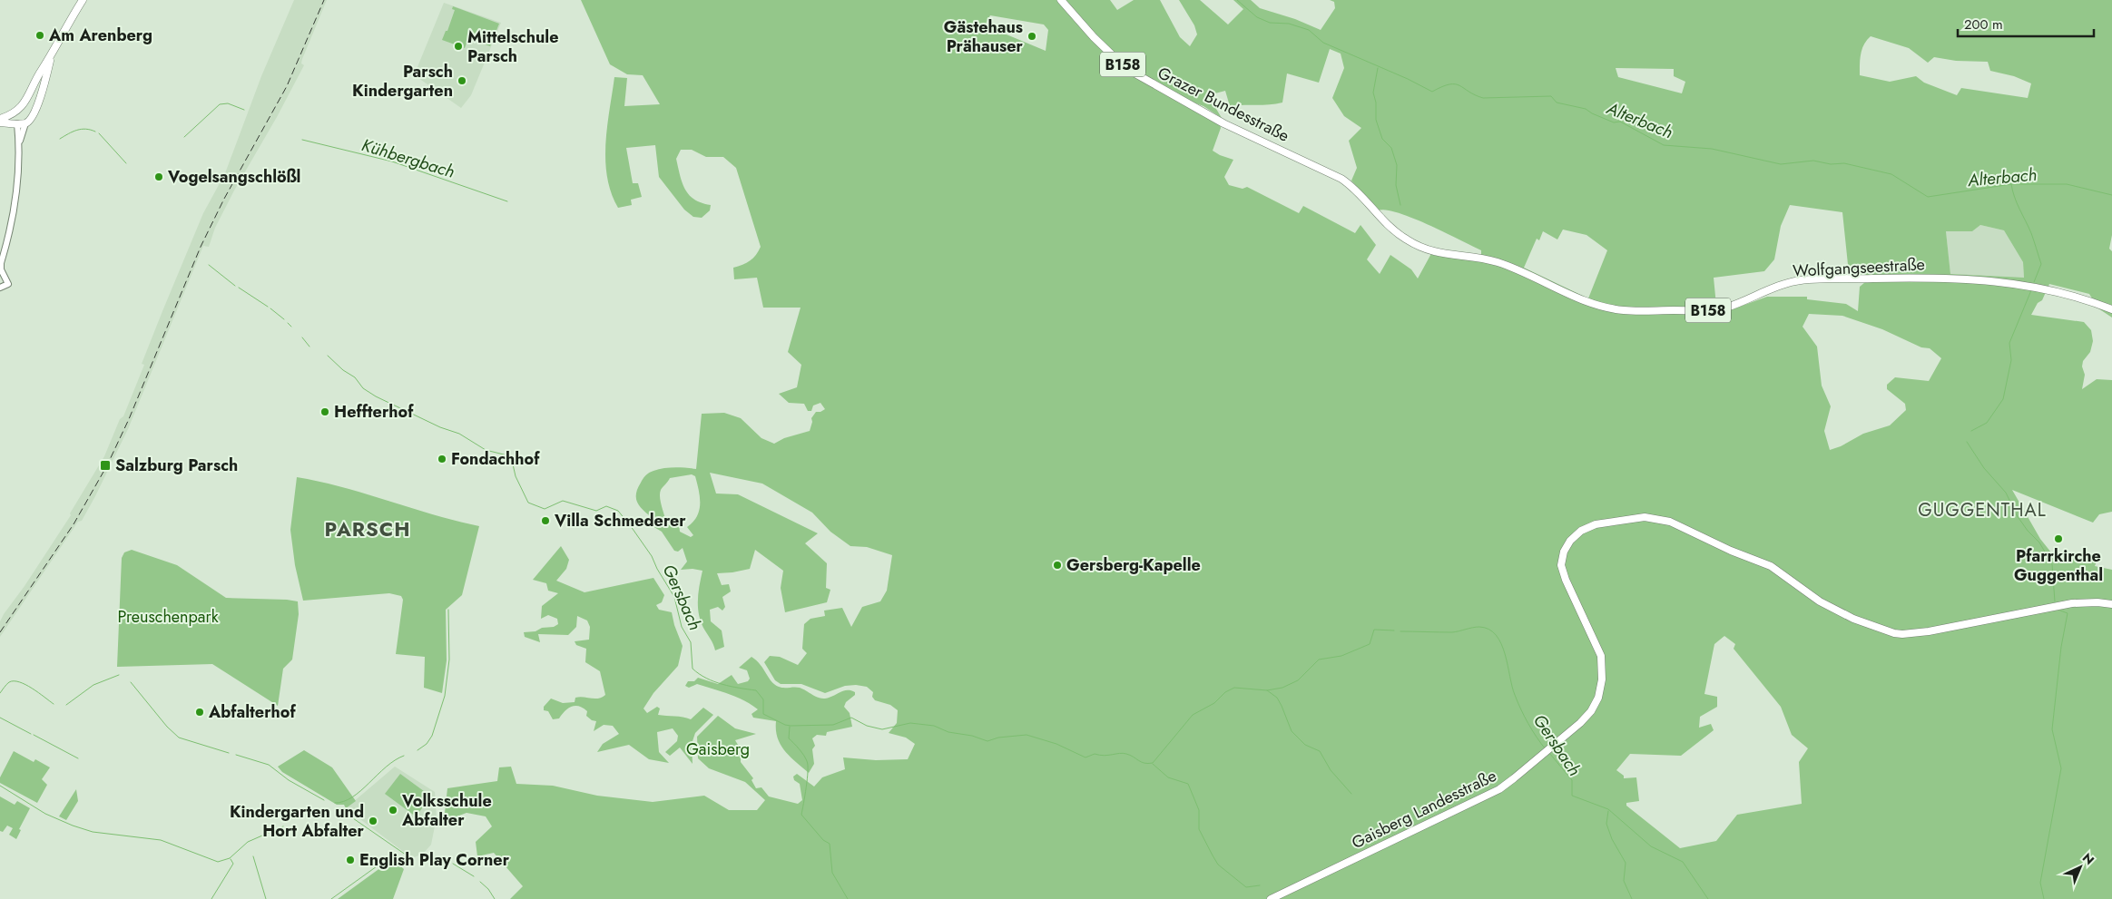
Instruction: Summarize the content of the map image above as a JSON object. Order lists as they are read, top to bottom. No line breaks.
{"streets":{"main road":["B158","Grazer Bundesstraße","Wolfgangseestraße","Gaisberg Landesstraße"]},"crossings":[["Grazer Bundesstraße","Wolfgangseestraße"]],"districts":["GUGGENTHAL","PARSCH"],"water":["Alterbach","Kühbergbach","Gersbach"],"parks":["Preuschenpark","Gaisberg"],"places":{"other":["Am Arenberg","Gästehaus Prähauser","Mittelschule Parsch","Parsch Kindergarten","Vogelsangschlößl","Heffterhof","Fondachhof","Villa Schmederer","Pfarrkirche Guggenthal","Gersberg-Kapelle","Abfalterhof","Volksschule Abfalter","Kindergarten und Hort Abfalter","English Play Corner"],"transit":["Salzburg Parsch"]},"scale_bar":"200 m","north":"top right"}
